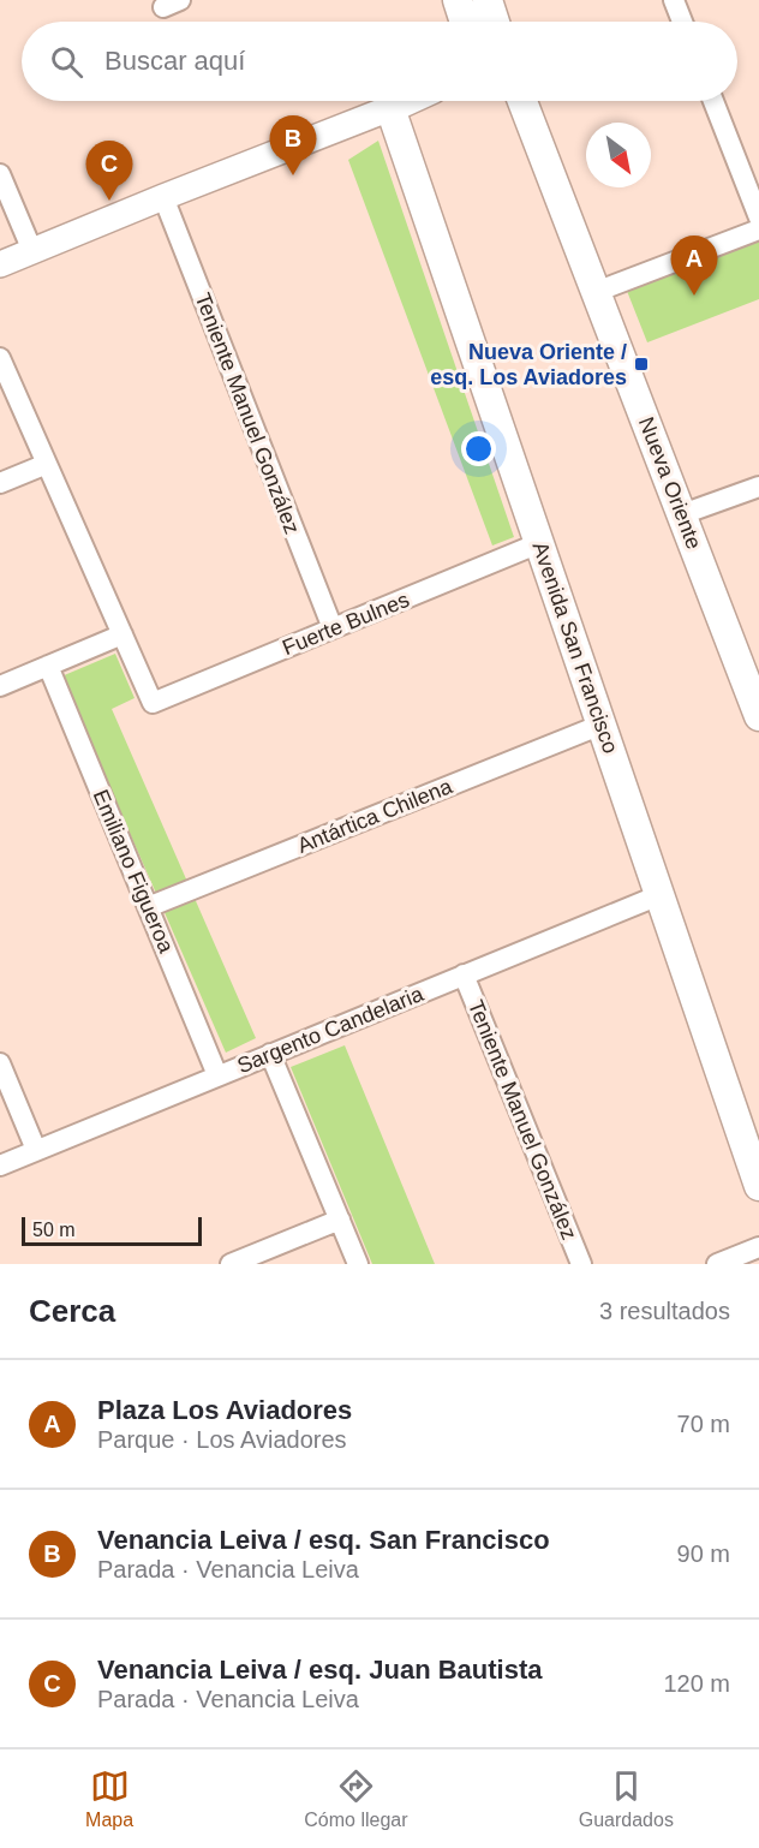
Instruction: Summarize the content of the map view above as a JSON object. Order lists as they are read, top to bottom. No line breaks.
{"streets":{"main road":["Nueva Oriente","Avenida San Francisco"],"street":["Teniente Manuel González","Fuerte Bulnes","Antártica Chilena","Emiliano Figueroa","Sargento Candelaria"]},"crossings":[["Teniente Manuel González","Fuerte Bulnes"],["Teniente Manuel González","Sargento Candelaria"],["Fuerte Bulnes","Avenida San Francisco"],["Avenida San Francisco","Antártica Chilena"],["Avenida San Francisco","Sargento Candelaria"],["Antártica Chilena","Emiliano Figueroa"],["Emiliano Figueroa","Sargento Candelaria"]],"places":{"transit":["Nueva Oriente / esq. Los Aviadores"]},"scale_bar":"50 m","north":"bottom right","page":{"search":"Buscar aquí","pins":["B","C","A"],"scale":"50 m","heading":["Cerca","3 resultados"],"list":[{"mark":"A","name":"Plaza Los Aviadores","note":"Parque · Los Aviadores","value":"70 m"},{"mark":"B","name":"Venancia Leiva / esq. San Francisco","note":"Parada · Venancia Leiva","value":"90 m"},{"mark":"C","name":"Venancia Leiva / esq. Juan Bautista","note":"Parada · Venancia Leiva","value":"120 m"}],"nav":["Mapa","Cómo llegar","Guardados"]}}
